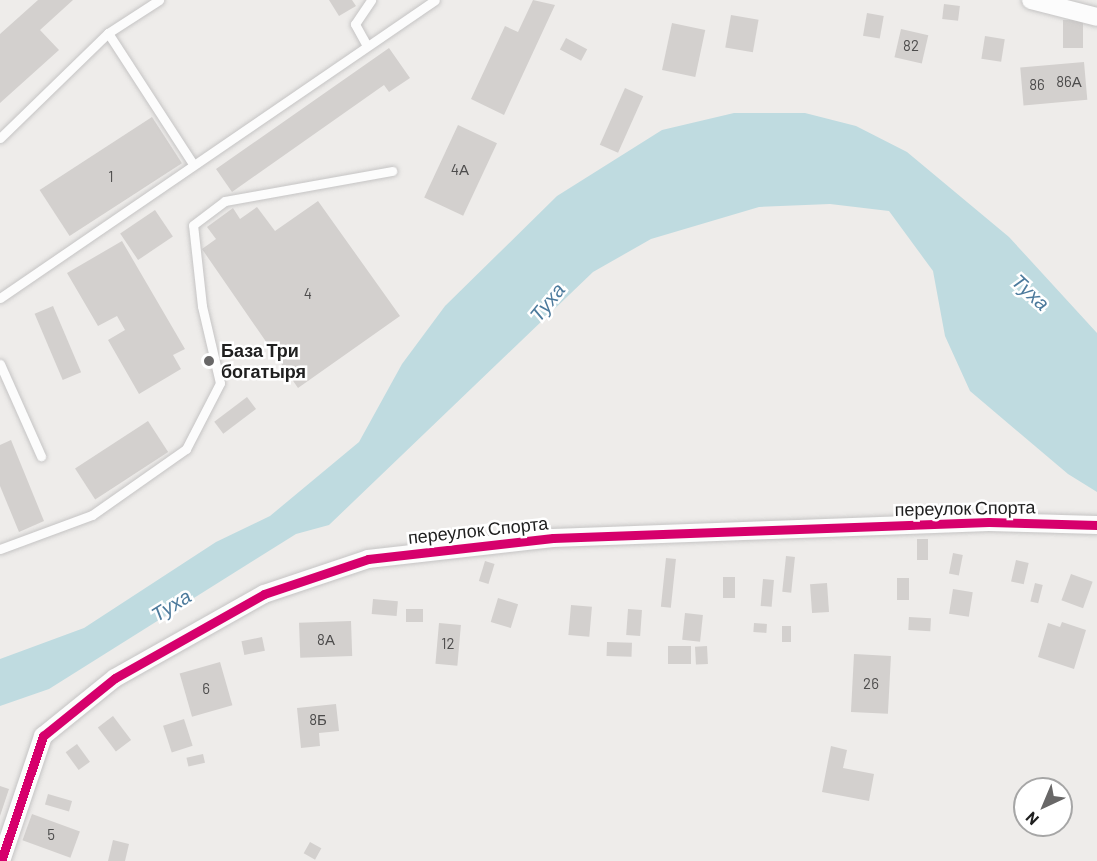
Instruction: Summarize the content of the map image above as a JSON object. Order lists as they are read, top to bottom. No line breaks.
{"streets":{"street":["переулок Спорта"]},"water":["Туха"],"places":["База Три богатыря"],"house_numbers":["82","86А","86","4А","1","4","8А","12","26","6","8Б","5"],"north":"bottom left"}
